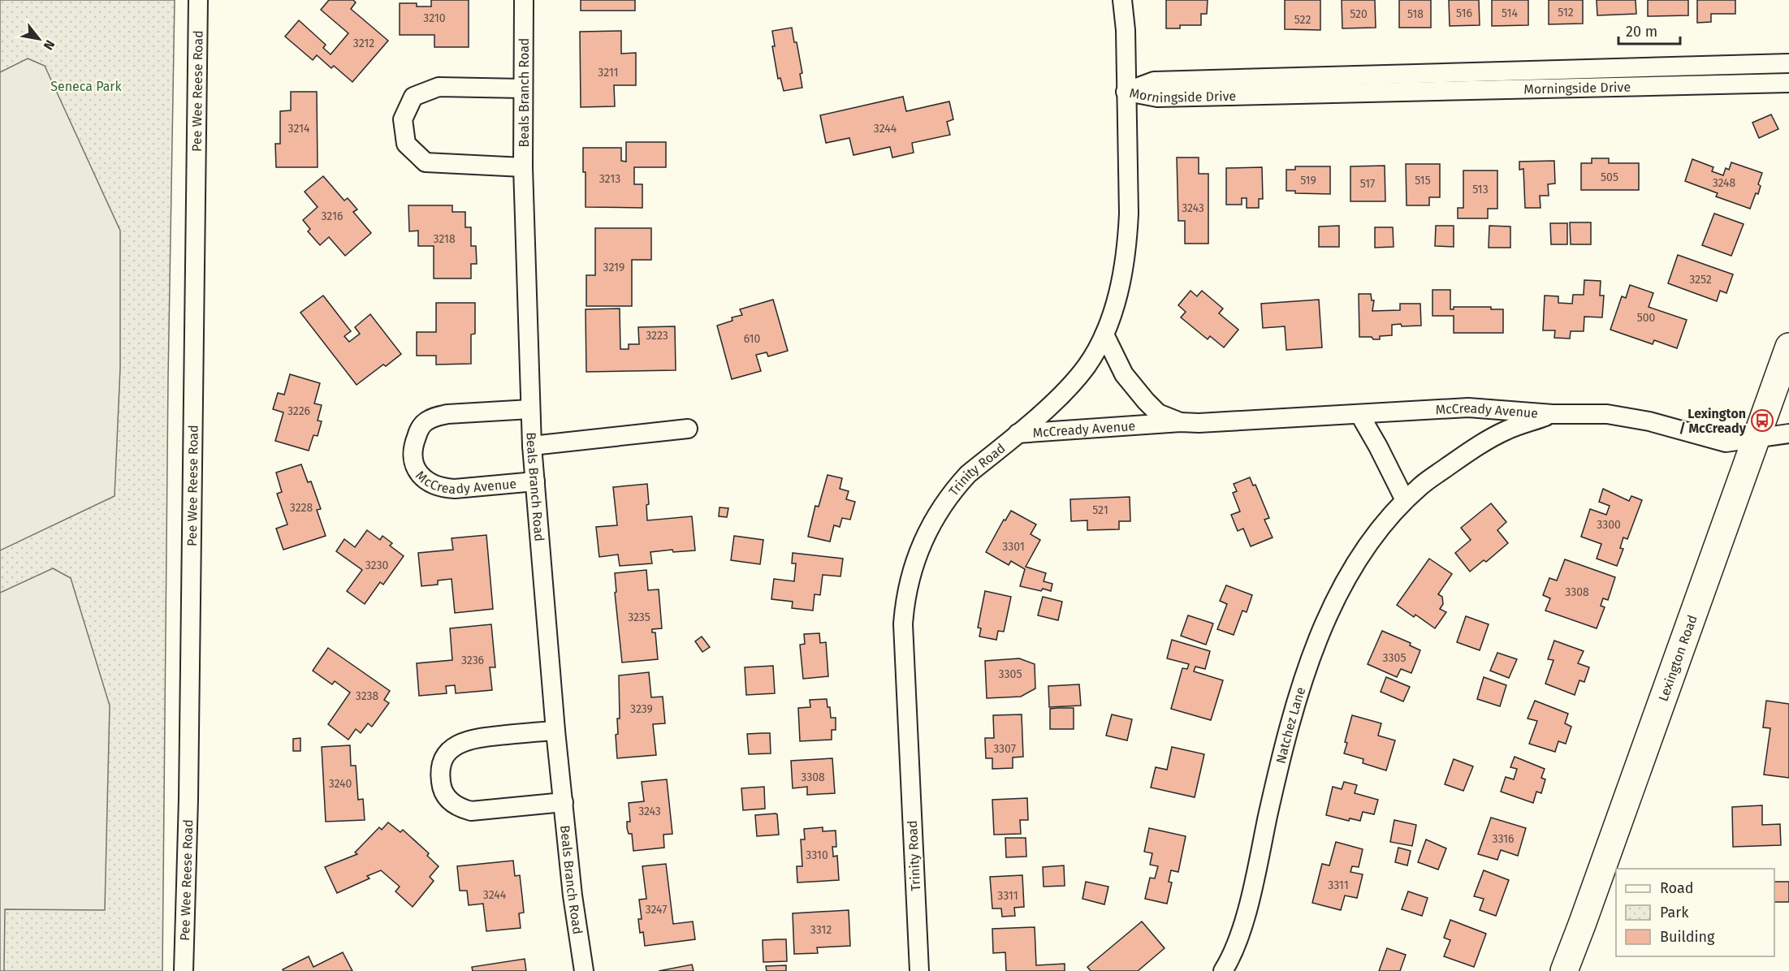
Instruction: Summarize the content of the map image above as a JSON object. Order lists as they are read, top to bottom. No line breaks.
{"streets":{"main road":["Lexington Road"],"street":["Morningside Drive","Pee Wee Reese Road","Beals Branch Road","McCready Avenue","Trinity Road","Natchez Lane"]},"crossings":[["Morningside Drive","Trinity Road"],["Beals Branch Road","McCready Avenue"],["McCready Avenue","Trinity Road"],["McCready Avenue","Lexington Road"],["McCready Avenue","Natchez Lane"]],"parks":["Seneca Park"],"places":{"bus stop":["Lexington / McCready"]},"house_numbers":["512","516","514","520","518","3210","522","3212","3211","3214","3244","505","3213","519","515","3248","517","513","3243","3216","3218","3219","3252","500","3223","610","3226","3228","521","3300","3301","3230","3308","3235","3305","3236","3305","3238","3239","3307","3308","3240","3243","3316","3310","3311","3244","3311","3247","3312"],"legend":["Road","Park","Building"],"scale_bar":"20 m","north":"bottom right"}
